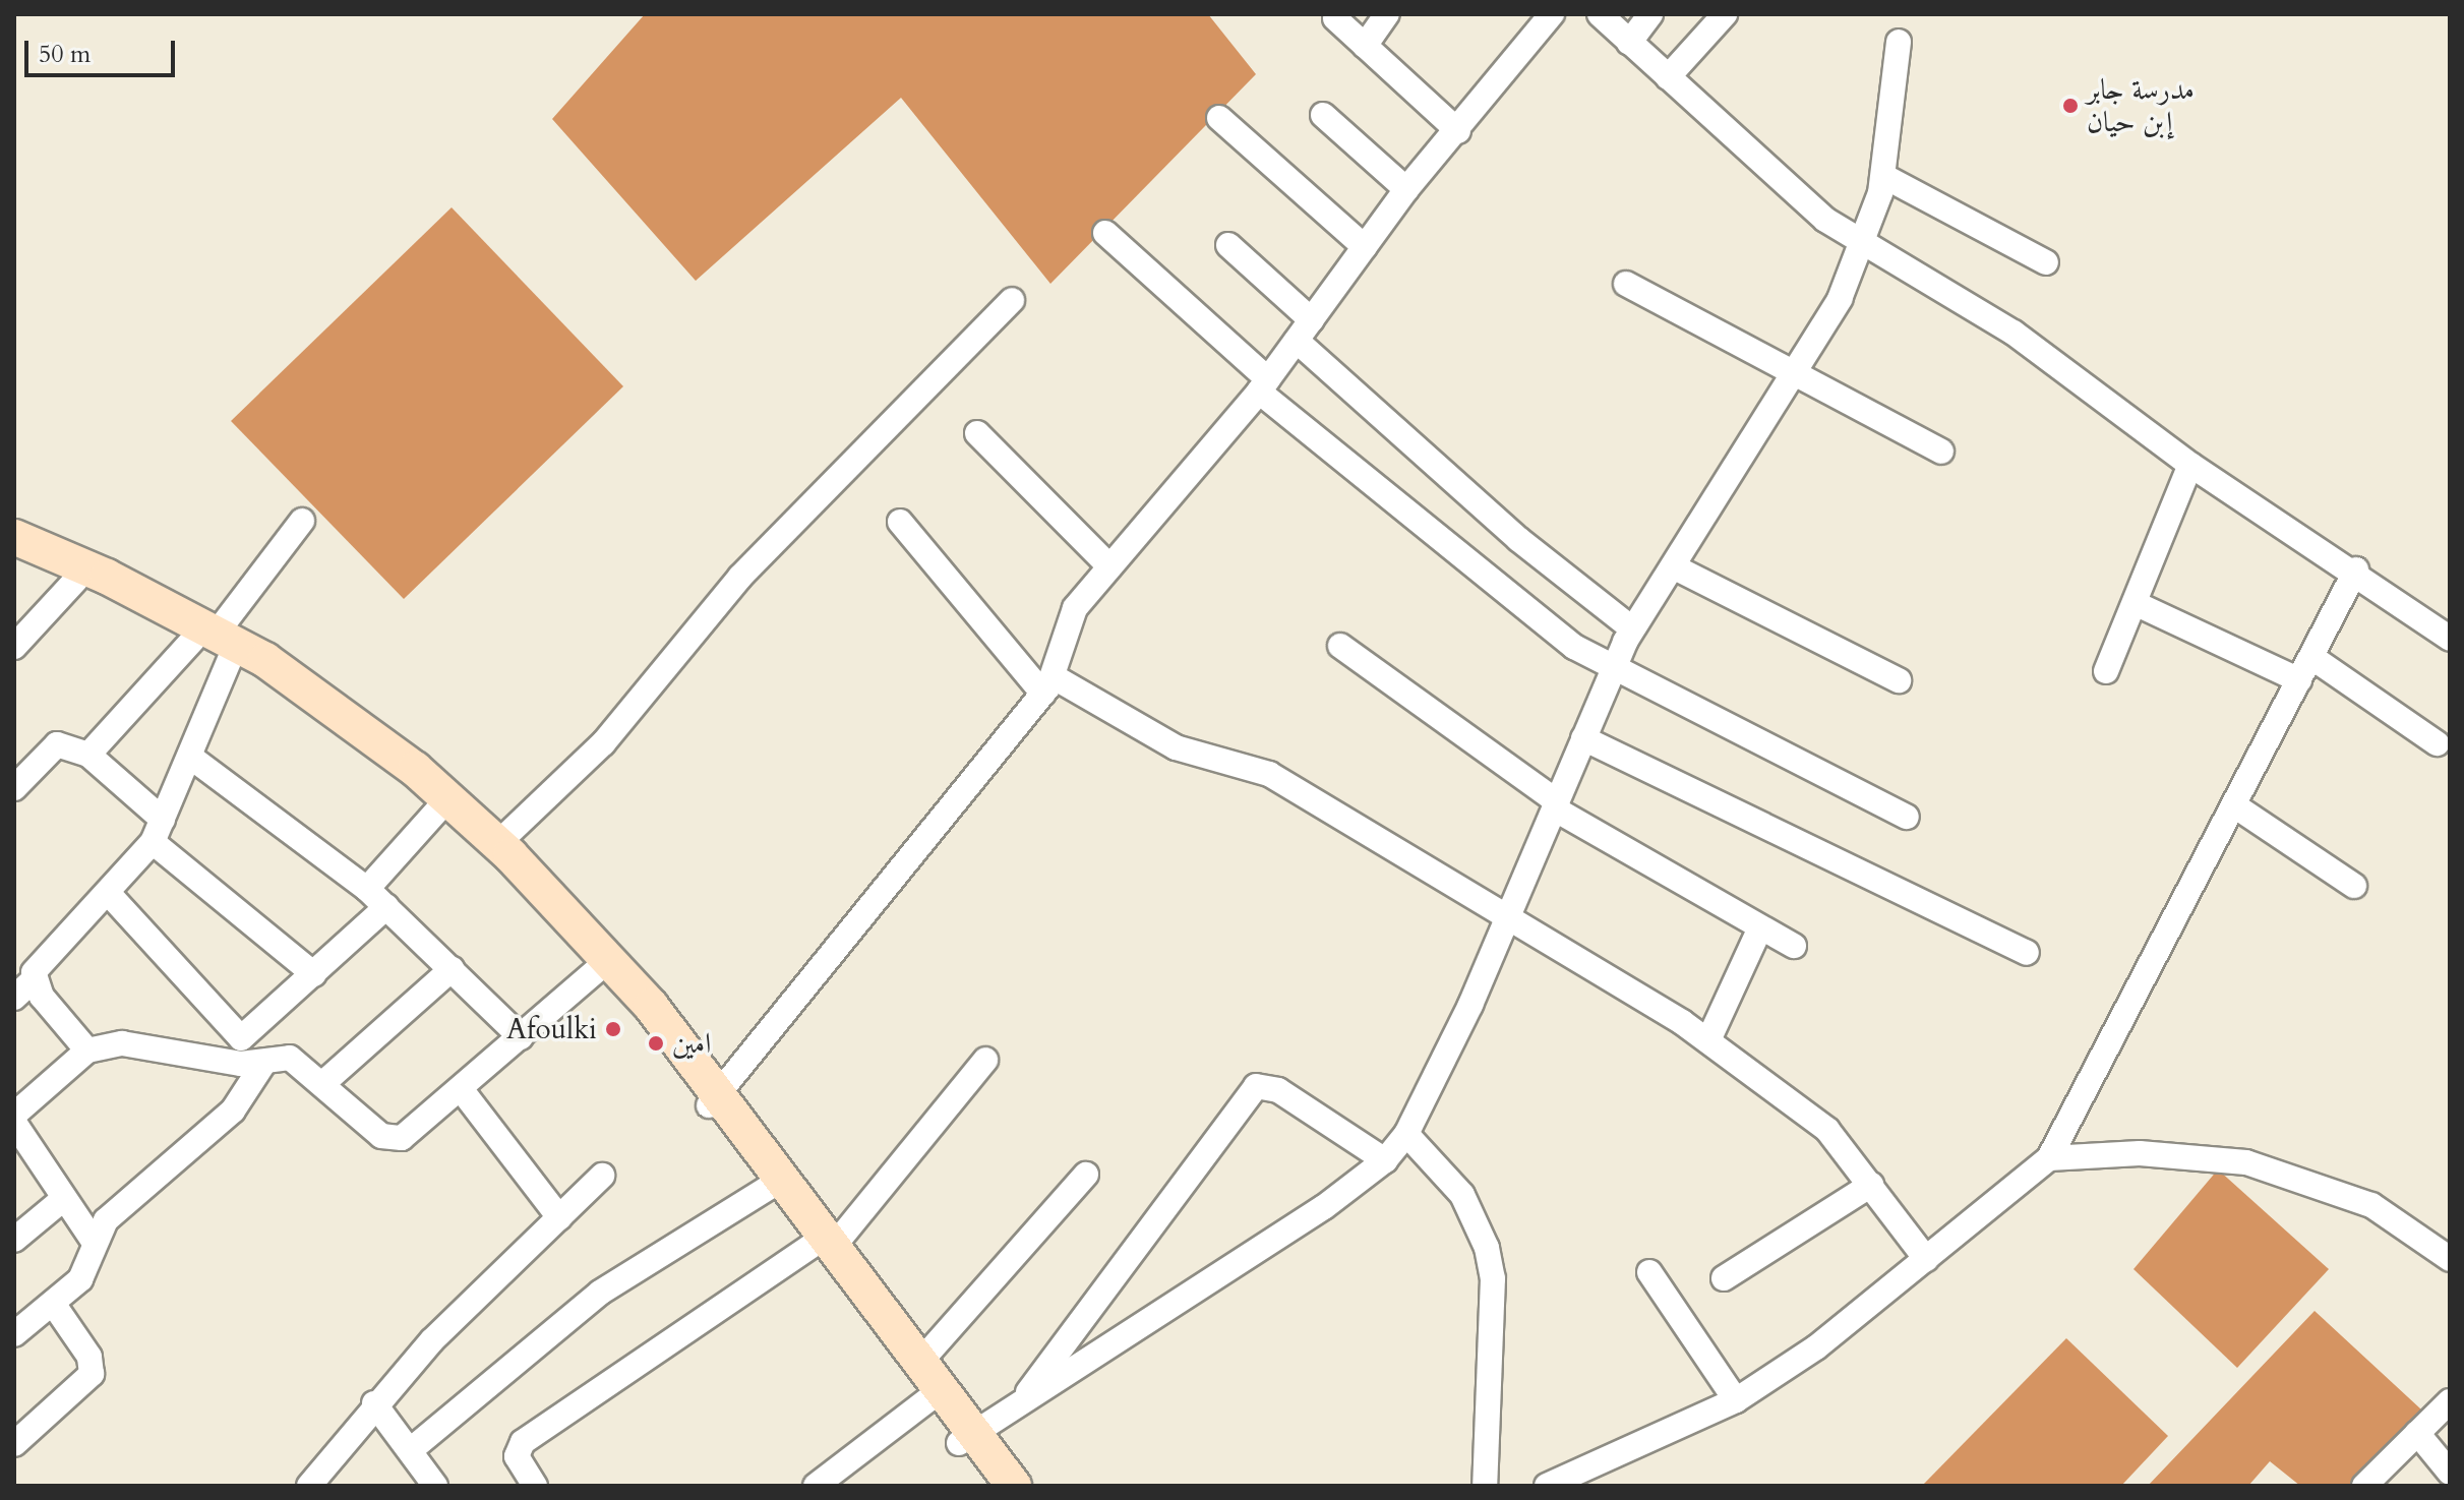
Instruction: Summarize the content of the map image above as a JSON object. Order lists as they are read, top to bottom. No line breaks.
{"places":["مدرسة جابر إبن حيان","Afoulki","امين"],"scale_bar":"50 m"}
